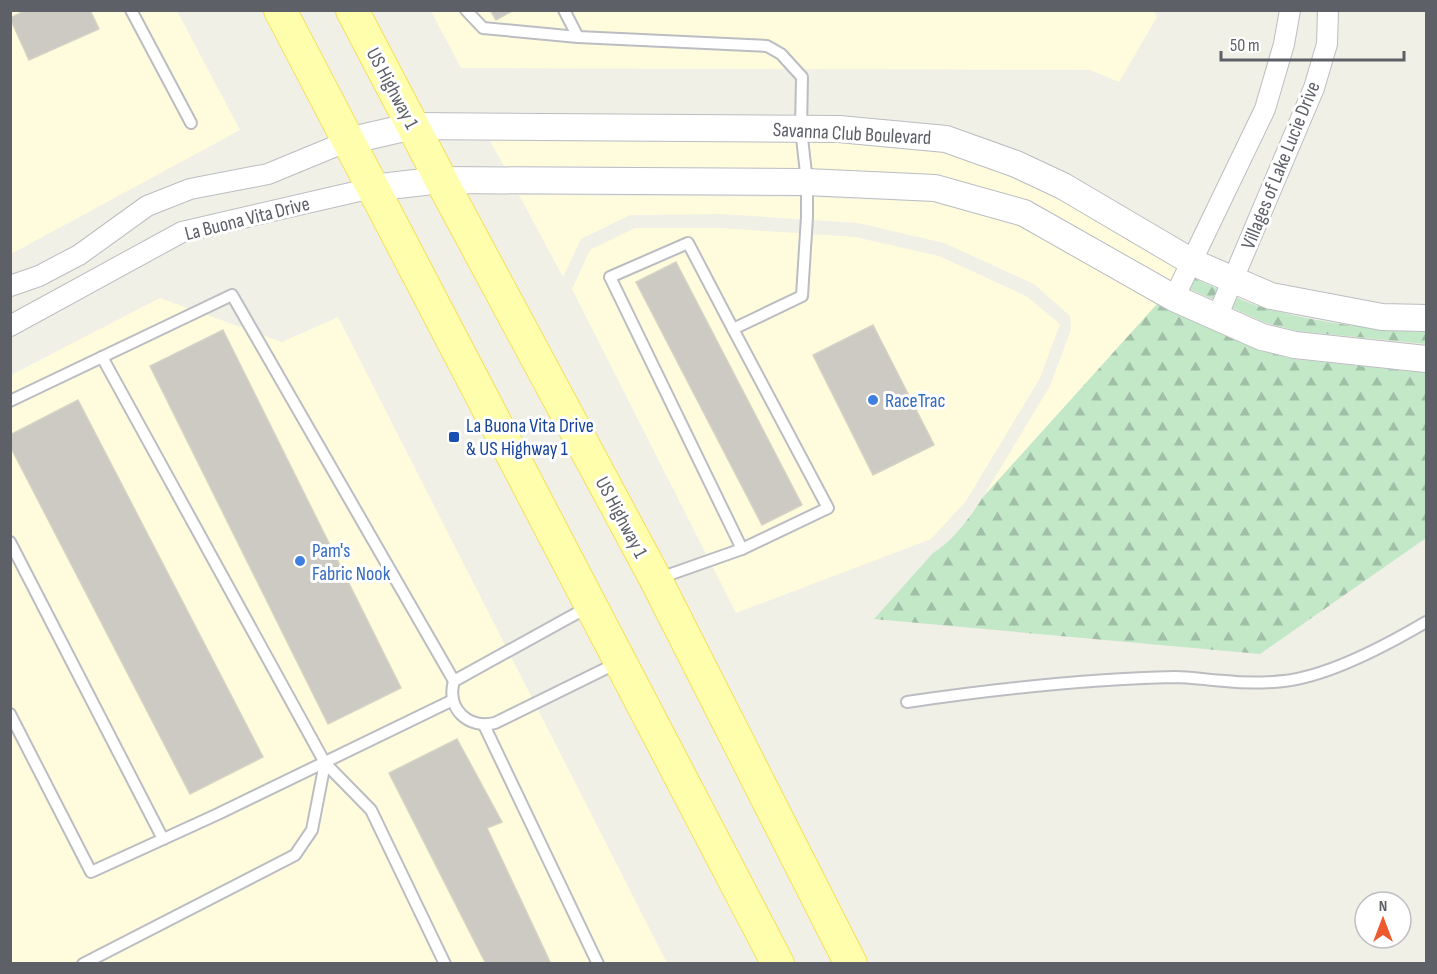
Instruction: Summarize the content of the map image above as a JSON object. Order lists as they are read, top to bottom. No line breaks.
{"streets":{"main road":["US Highway 1"],"street":["Savanna Club Boulevard","Villages of Lake Lucie Drive","La Buona Vita Drive"]},"crossings":[["US Highway 1","Savanna Club Boulevard"],["Savanna Club Boulevard","Villages of Lake Lucie Drive"],["Savanna Club Boulevard","La Buona Vita Drive"]],"places":{"other":["RaceTrac","Pam's Fabric Nook"],"transit":["La Buona Vita Drive & US Highway 1"]},"scale_bar":"50 m","north":"top"}
